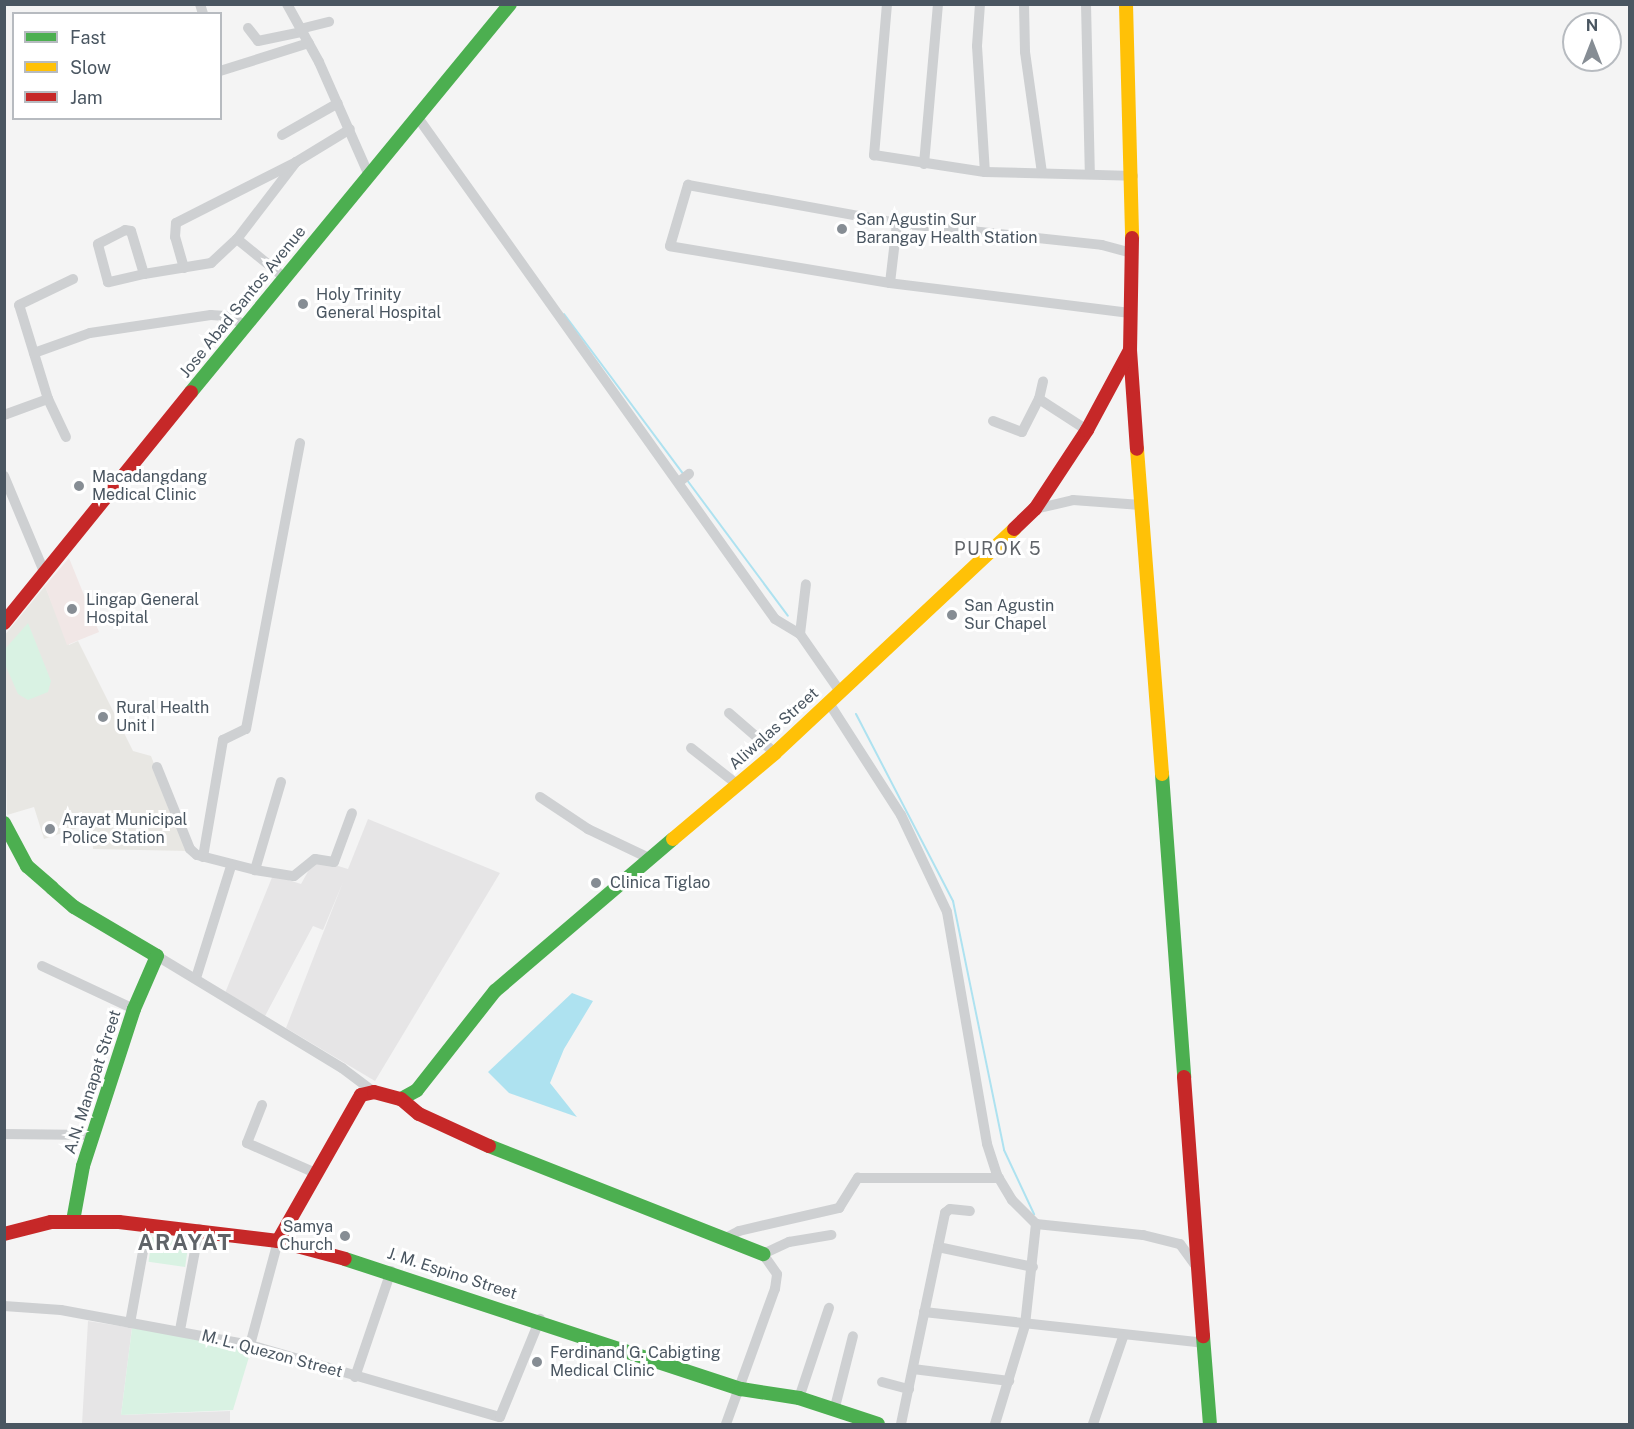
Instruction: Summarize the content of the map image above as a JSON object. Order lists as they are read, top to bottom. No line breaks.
{"streets":{"main road":["Jose Abad Santos Avenue","Aliwalas Street","A.N. Manapat Street","J. M. Espino Street"],"street":["M. L. Quezon Street"]},"crossings":[["A.N. Manapat Street","J. M. Espino Street"],["J. M. Espino Street","M. L. Quezon Street"]],"districts":["PUROK 5","ARAYAT"],"places":["San Agustin Sur Barangay Health Station","Holy Trinity General Hospital","Macadangdang Medical Clinic","Lingap General Hospital","San Agustin Sur Chapel","Rural Health Unit I","Arayat Municipal Police Station","Clinica Tiglao","Samya Church","Ferdinand G. Cabigting Medical Clinic"],"legend":["Fast","Slow","Jam"],"north":"top"}
